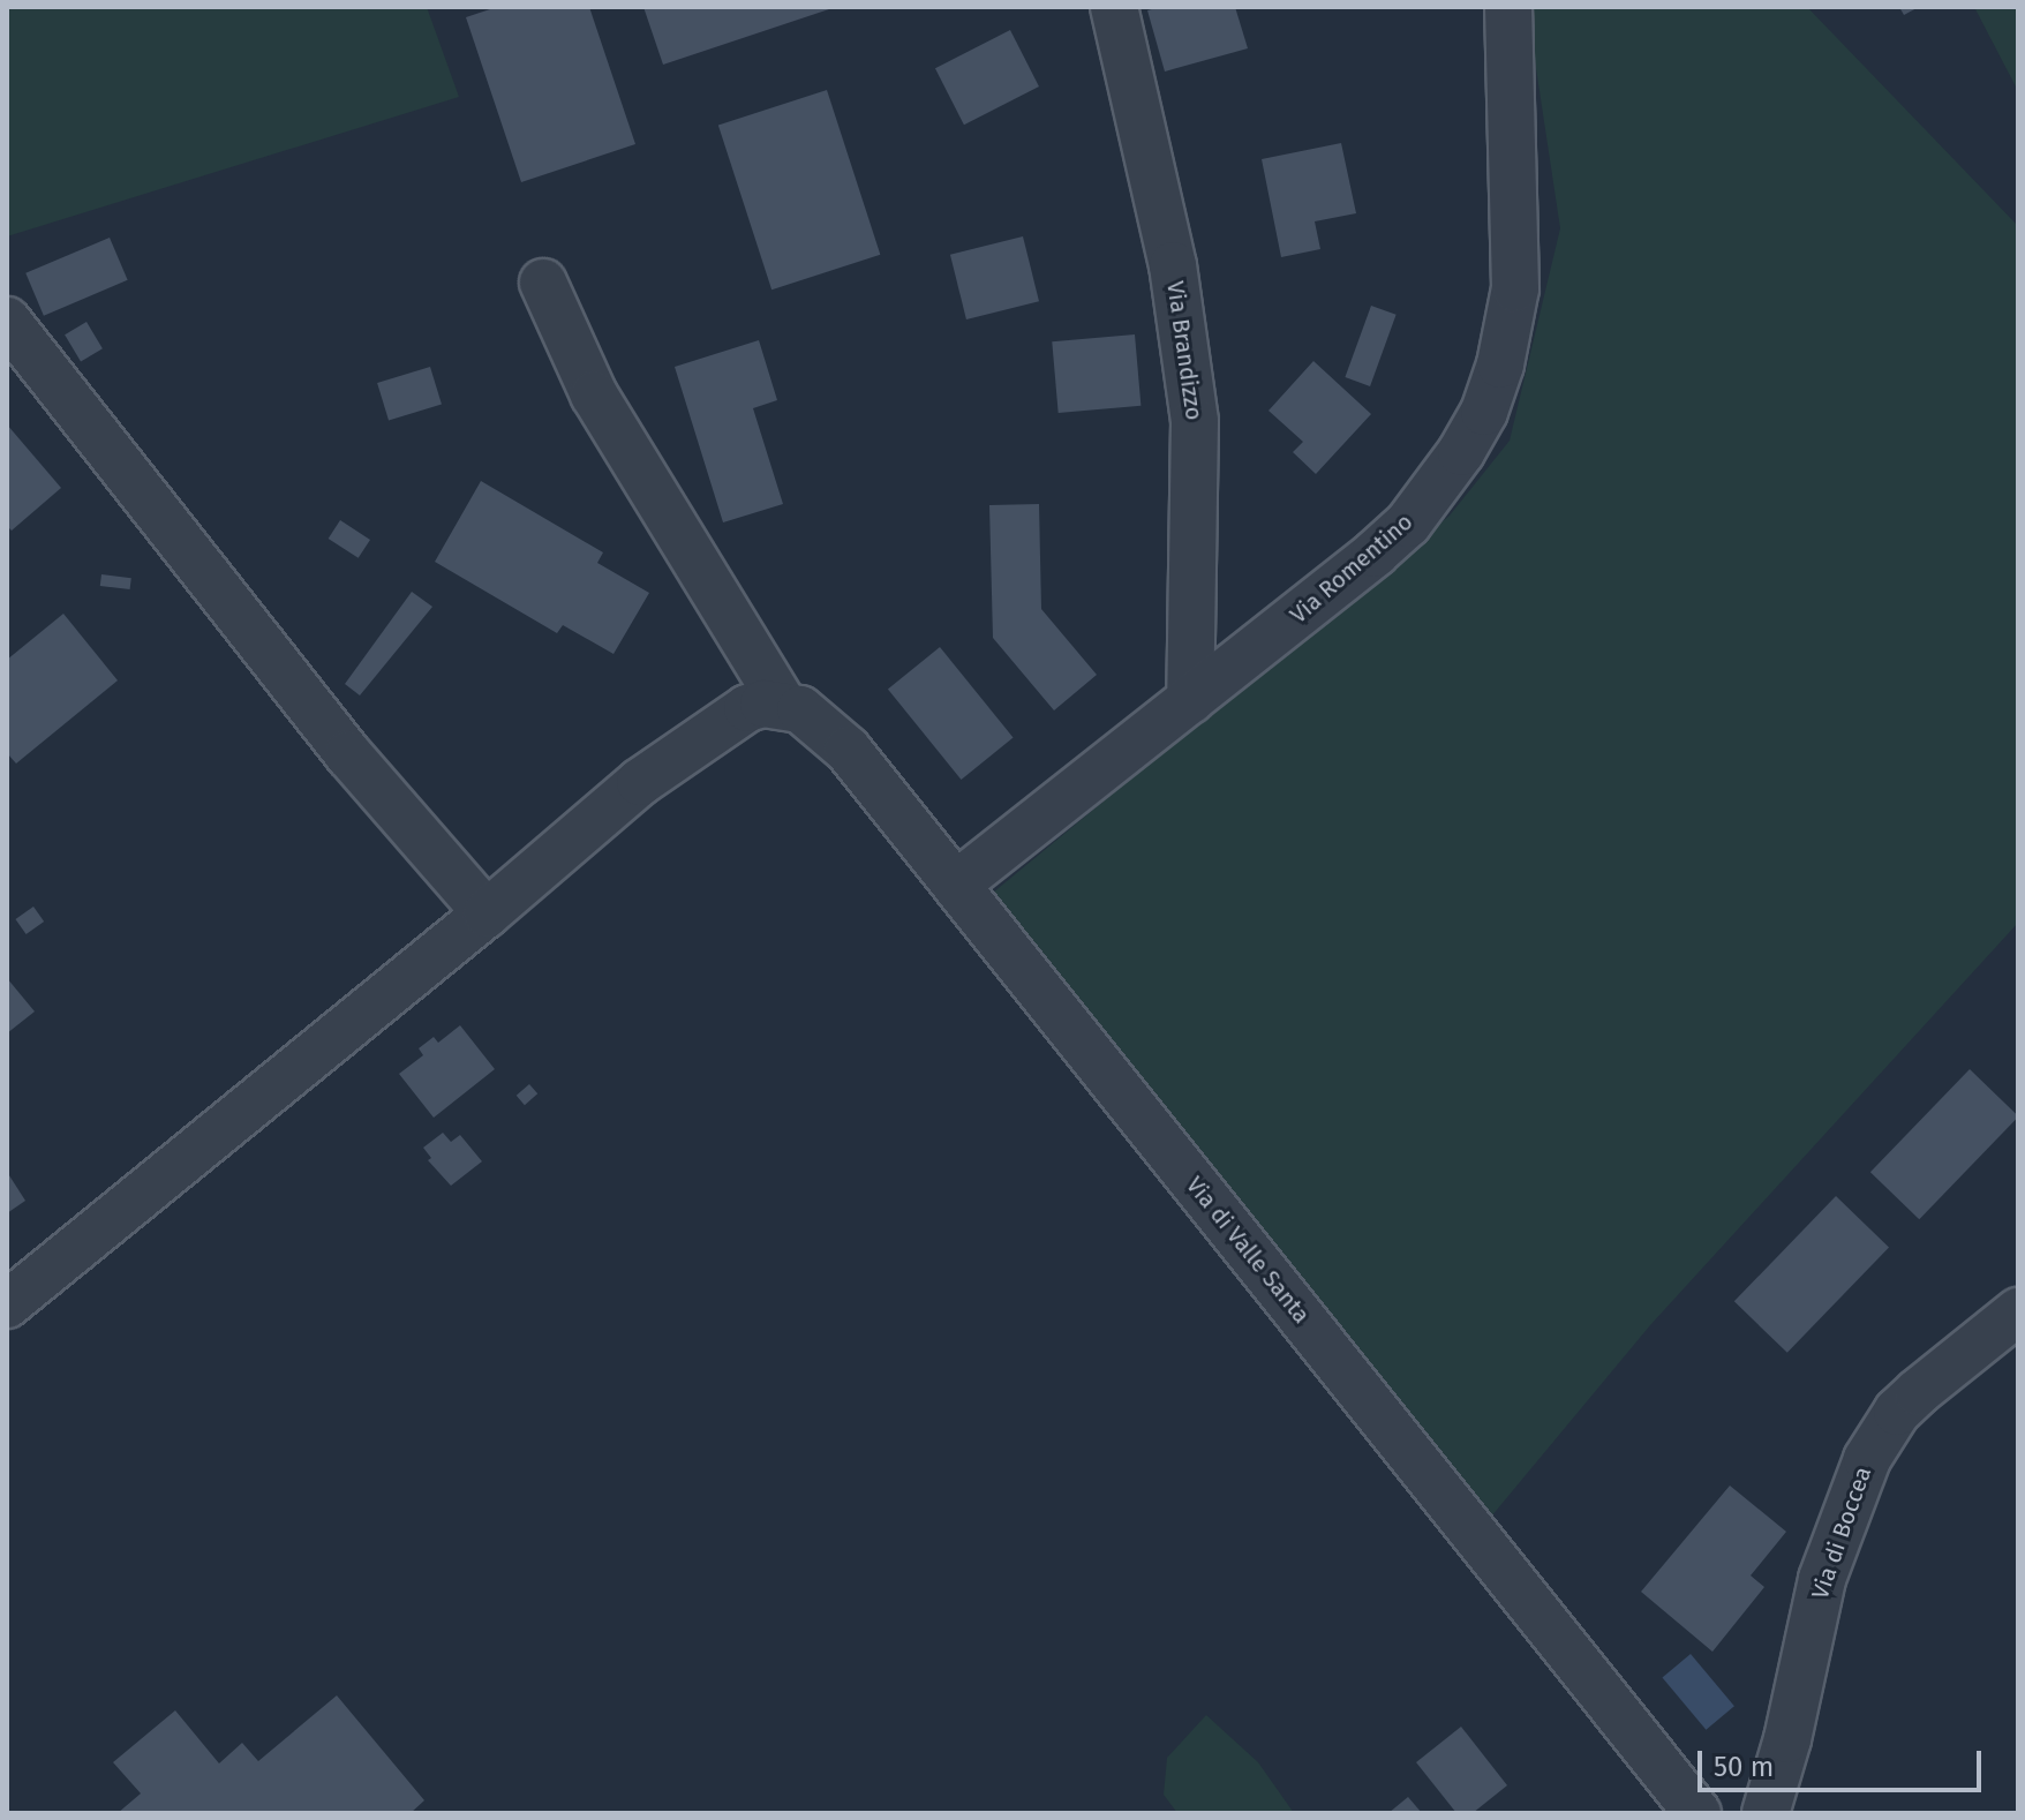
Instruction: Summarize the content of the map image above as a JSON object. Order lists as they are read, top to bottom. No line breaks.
{"streets":{"street":["Via Brandizzo","Via Romentino","Via di Valle Santa","Via di Boccea"]},"crossings":[["Via Brandizzo","Via Romentino"],["Via Romentino","Via di Valle Santa"]],"scale_bar":"50 m"}
